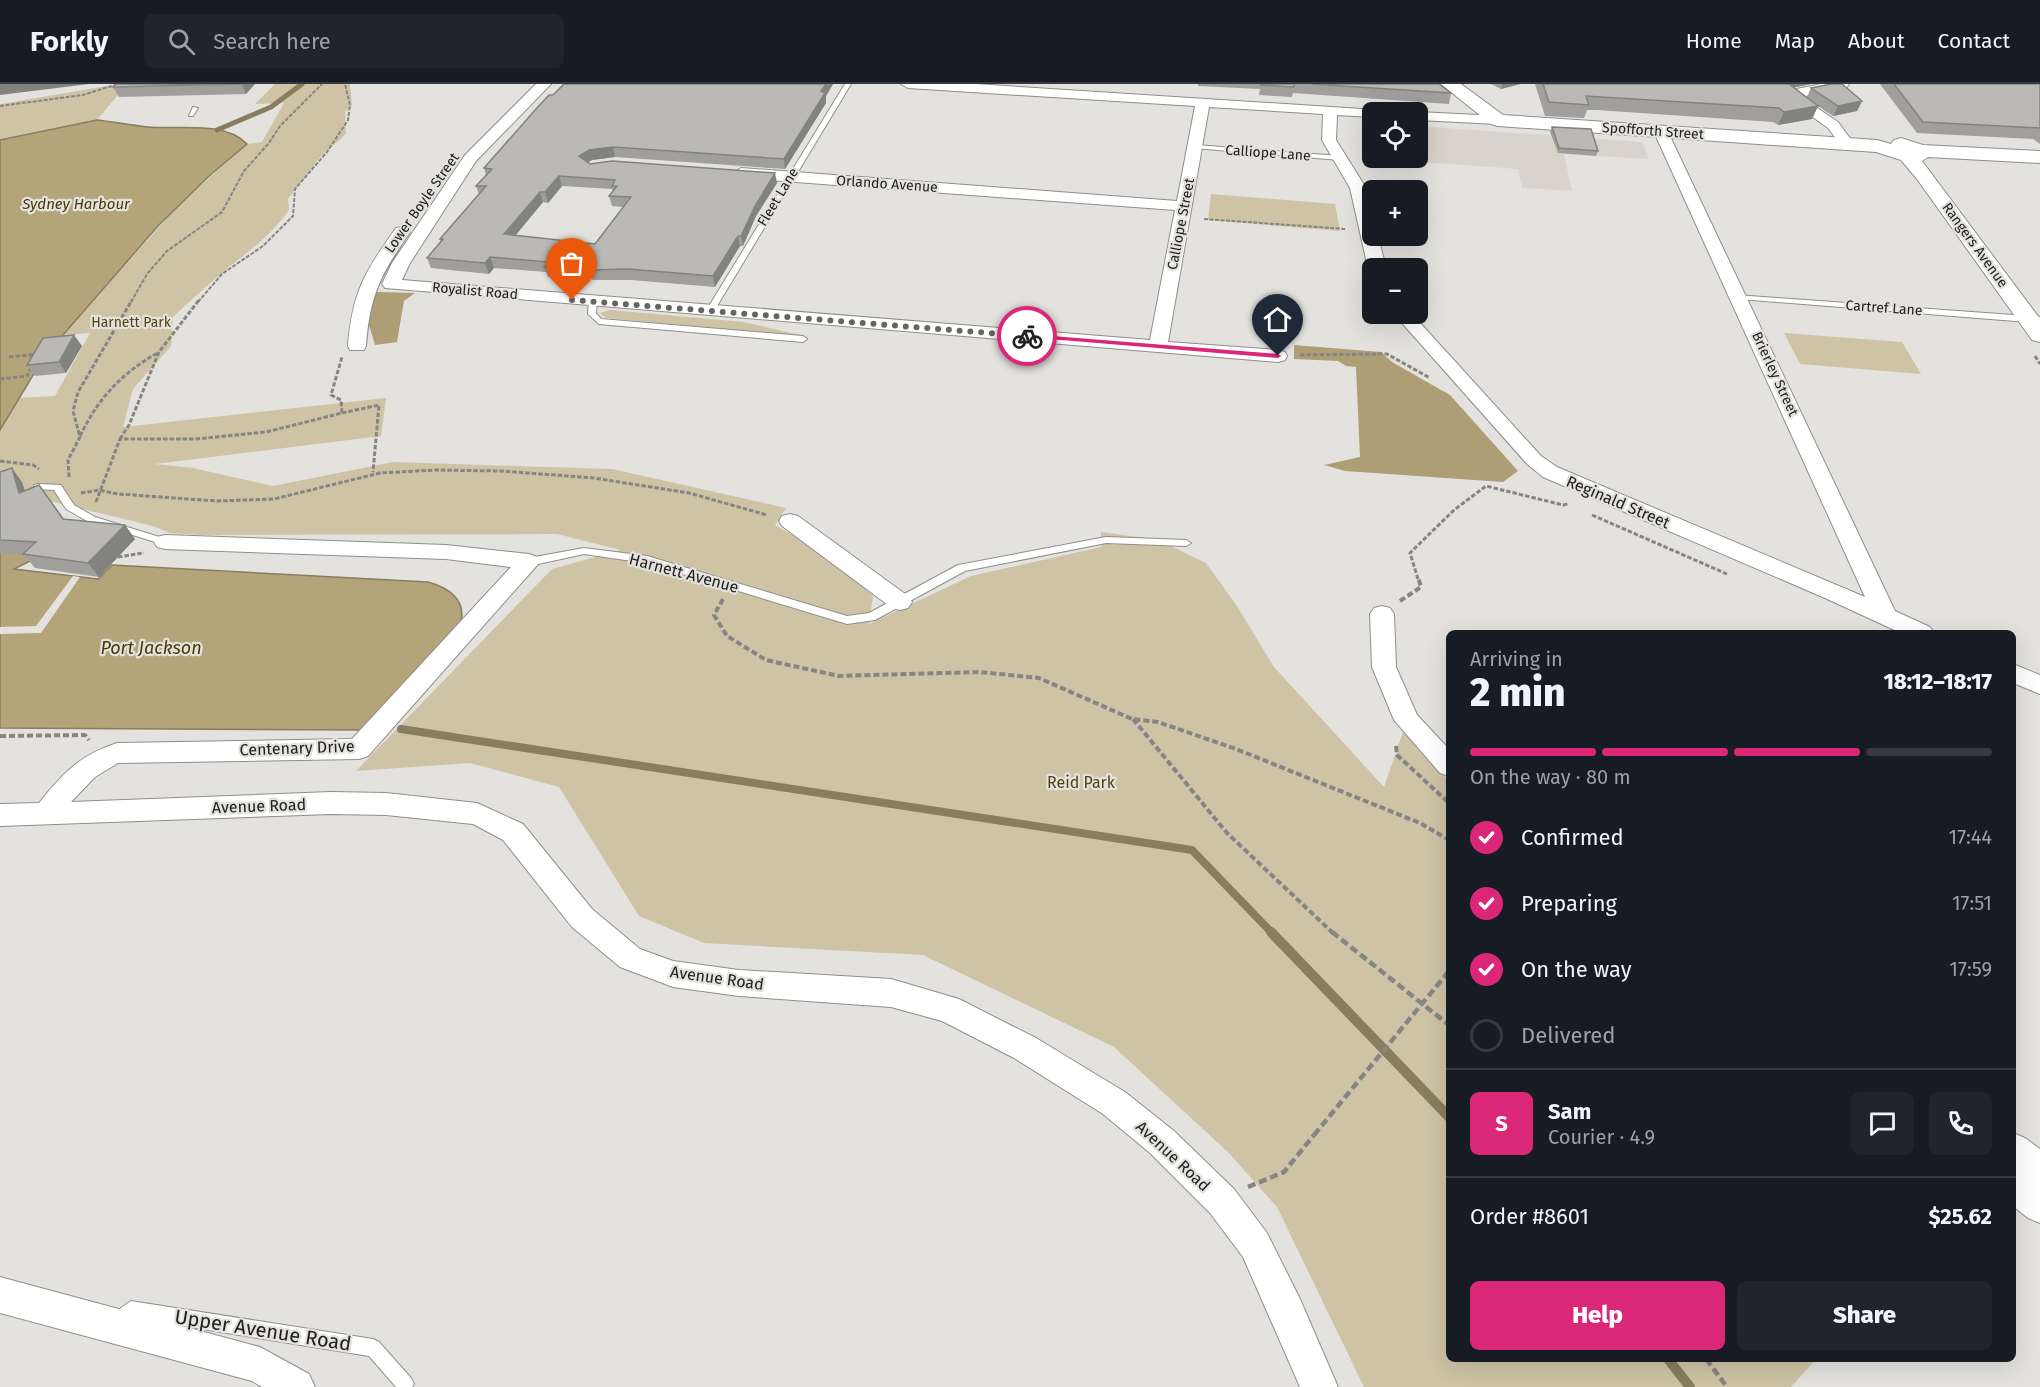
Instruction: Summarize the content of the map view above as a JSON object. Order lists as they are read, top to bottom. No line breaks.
{"streets":{"main road":["Spofforth Street","Rangers Avenue"],"street":["Orlando Avenue","Lower Boyle Street","Calliope Street","Royalist Road","Brierley Street","Reginald Street","Harnett Avenue","Centenary Drive","Avenue Road","Upper Avenue Road"],"lane":["Calliope Lane","Fleet Lane","Cartref Lane"]},"crossings":[["Spofforth Street","Rangers Avenue"],["Spofforth Street","Brierley Street"],["Calliope Lane","Calliope Street"],["Orlando Avenue","Fleet Lane"],["Orlando Avenue","Calliope Street"],["Fleet Lane","Royalist Road"],["Calliope Street","Royalist Road"],["Rangers Avenue","Cartref Lane"],["Cartref Lane","Brierley Street"],["Brierley Street","Reginald Street"],["Harnett Avenue","Centenary Drive"],["Centenary Drive","Avenue Road"]],"water":["Sydney Harbour","Port Jackson"],"parks":["Harnett Park","Reid Park"],"page":{"header":"Forkly","search":"Search here","nav":["Home","Map","About","Contact"],"map_buttons":["+","−"],"heading":["2 min","Arriving in","18:12–18:17"],"panel":["Sam","Courier · 4.9","Order #8601","$25.62"],"bar":"On the way · 80 m","list":[["Confirmed","17:44"],["Preparing","17:51"],["On the way","17:59"],"Delivered"],"round":"S","buttons":["Help","Share"]}}
